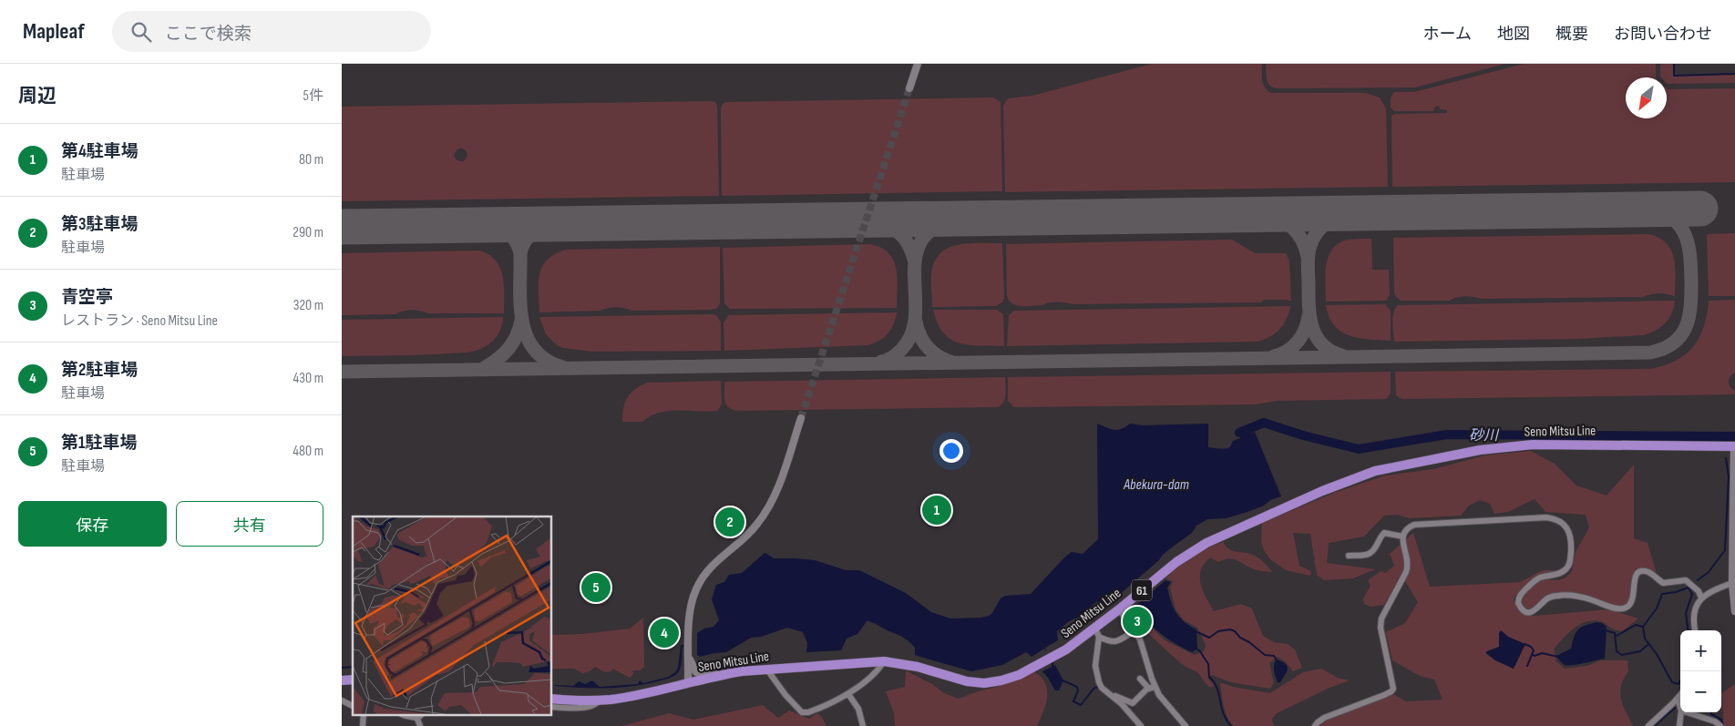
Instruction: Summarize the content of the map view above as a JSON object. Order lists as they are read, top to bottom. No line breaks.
{"streets":{"main road":["Seno Mitsu Line","61"]},"water":["砂川","Abekura-dam"],"north":"bottom left","page":{"header":"Mapleaf","search":"ここで検索","nav":["ホーム","地図","概要","お問い合わせ"],"heading":["周辺","5件"],"list":[{"mark":"1","name":"第4駐車場","note":"駐車場","value":"80 m"},{"mark":"2","name":"第3駐車場","note":"駐車場","value":"290 m"},{"mark":"3","name":"青空亭","note":"レストラン · Seno Mitsu Line","value":"320 m"},{"mark":"4","name":"第2駐車場","note":"駐車場","value":"430 m"},{"mark":"5","name":"第1駐車場","note":"駐車場","value":"480 m"}],"buttons":["保存","共有"],"pins":["1","2","5","3","4"],"map_buttons":["+","−"]}}
